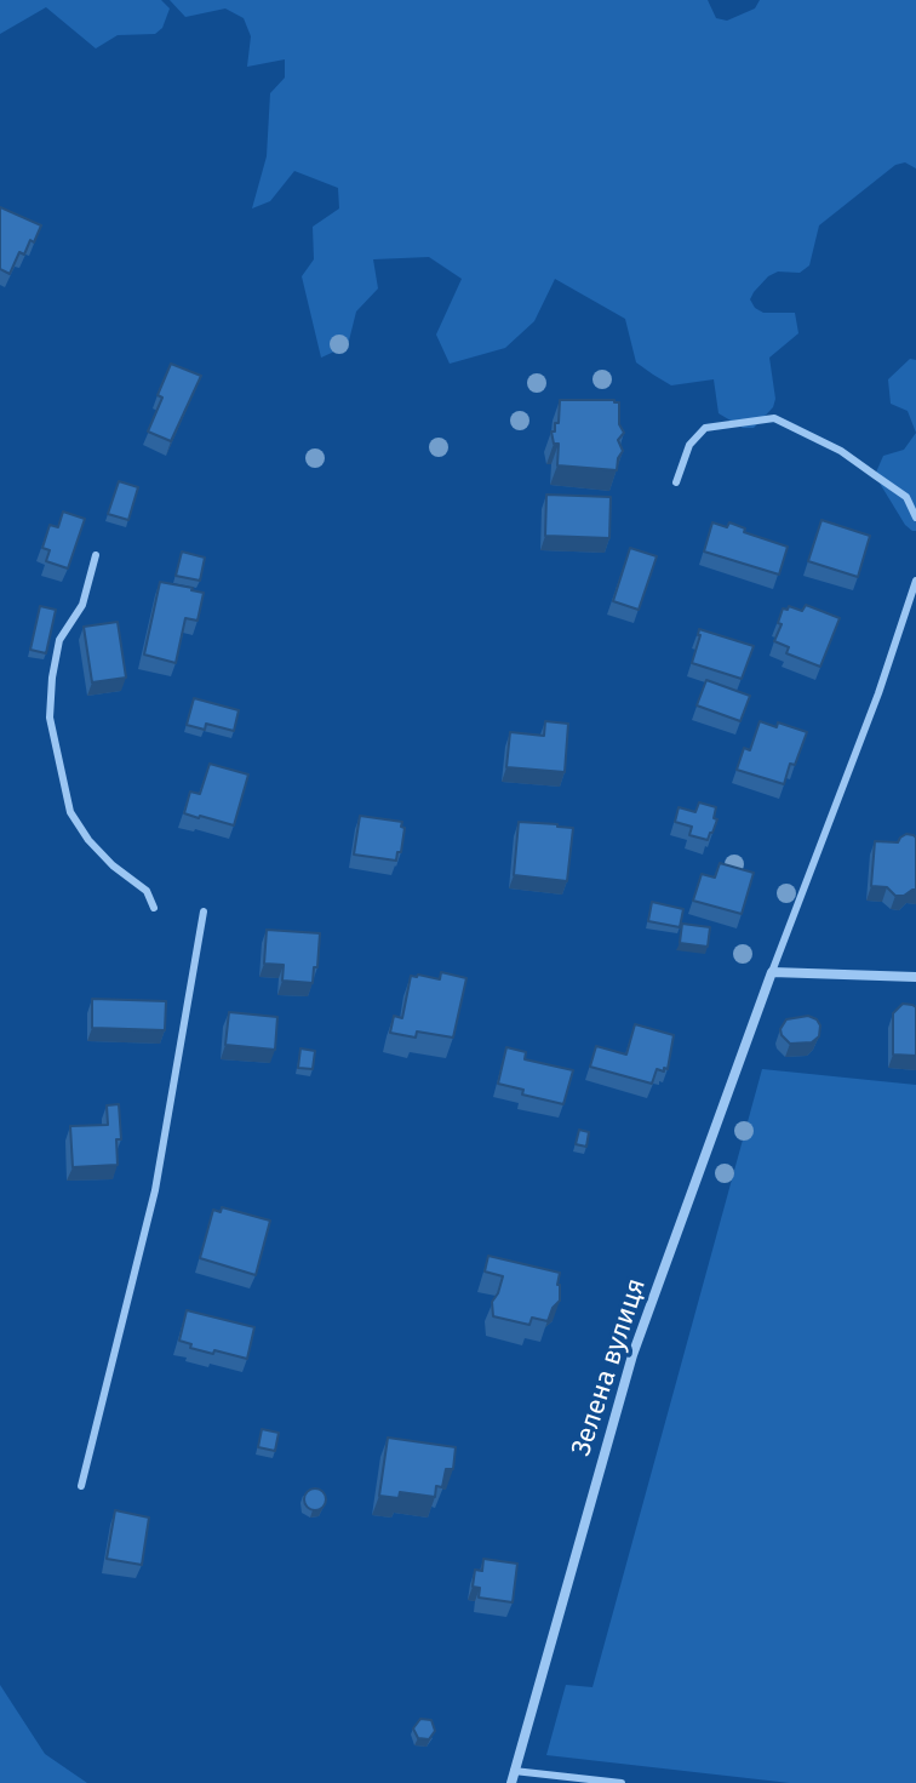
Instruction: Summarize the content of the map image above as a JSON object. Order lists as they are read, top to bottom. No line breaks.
{"streets":{"street":["Зелена вулиця"]}}
